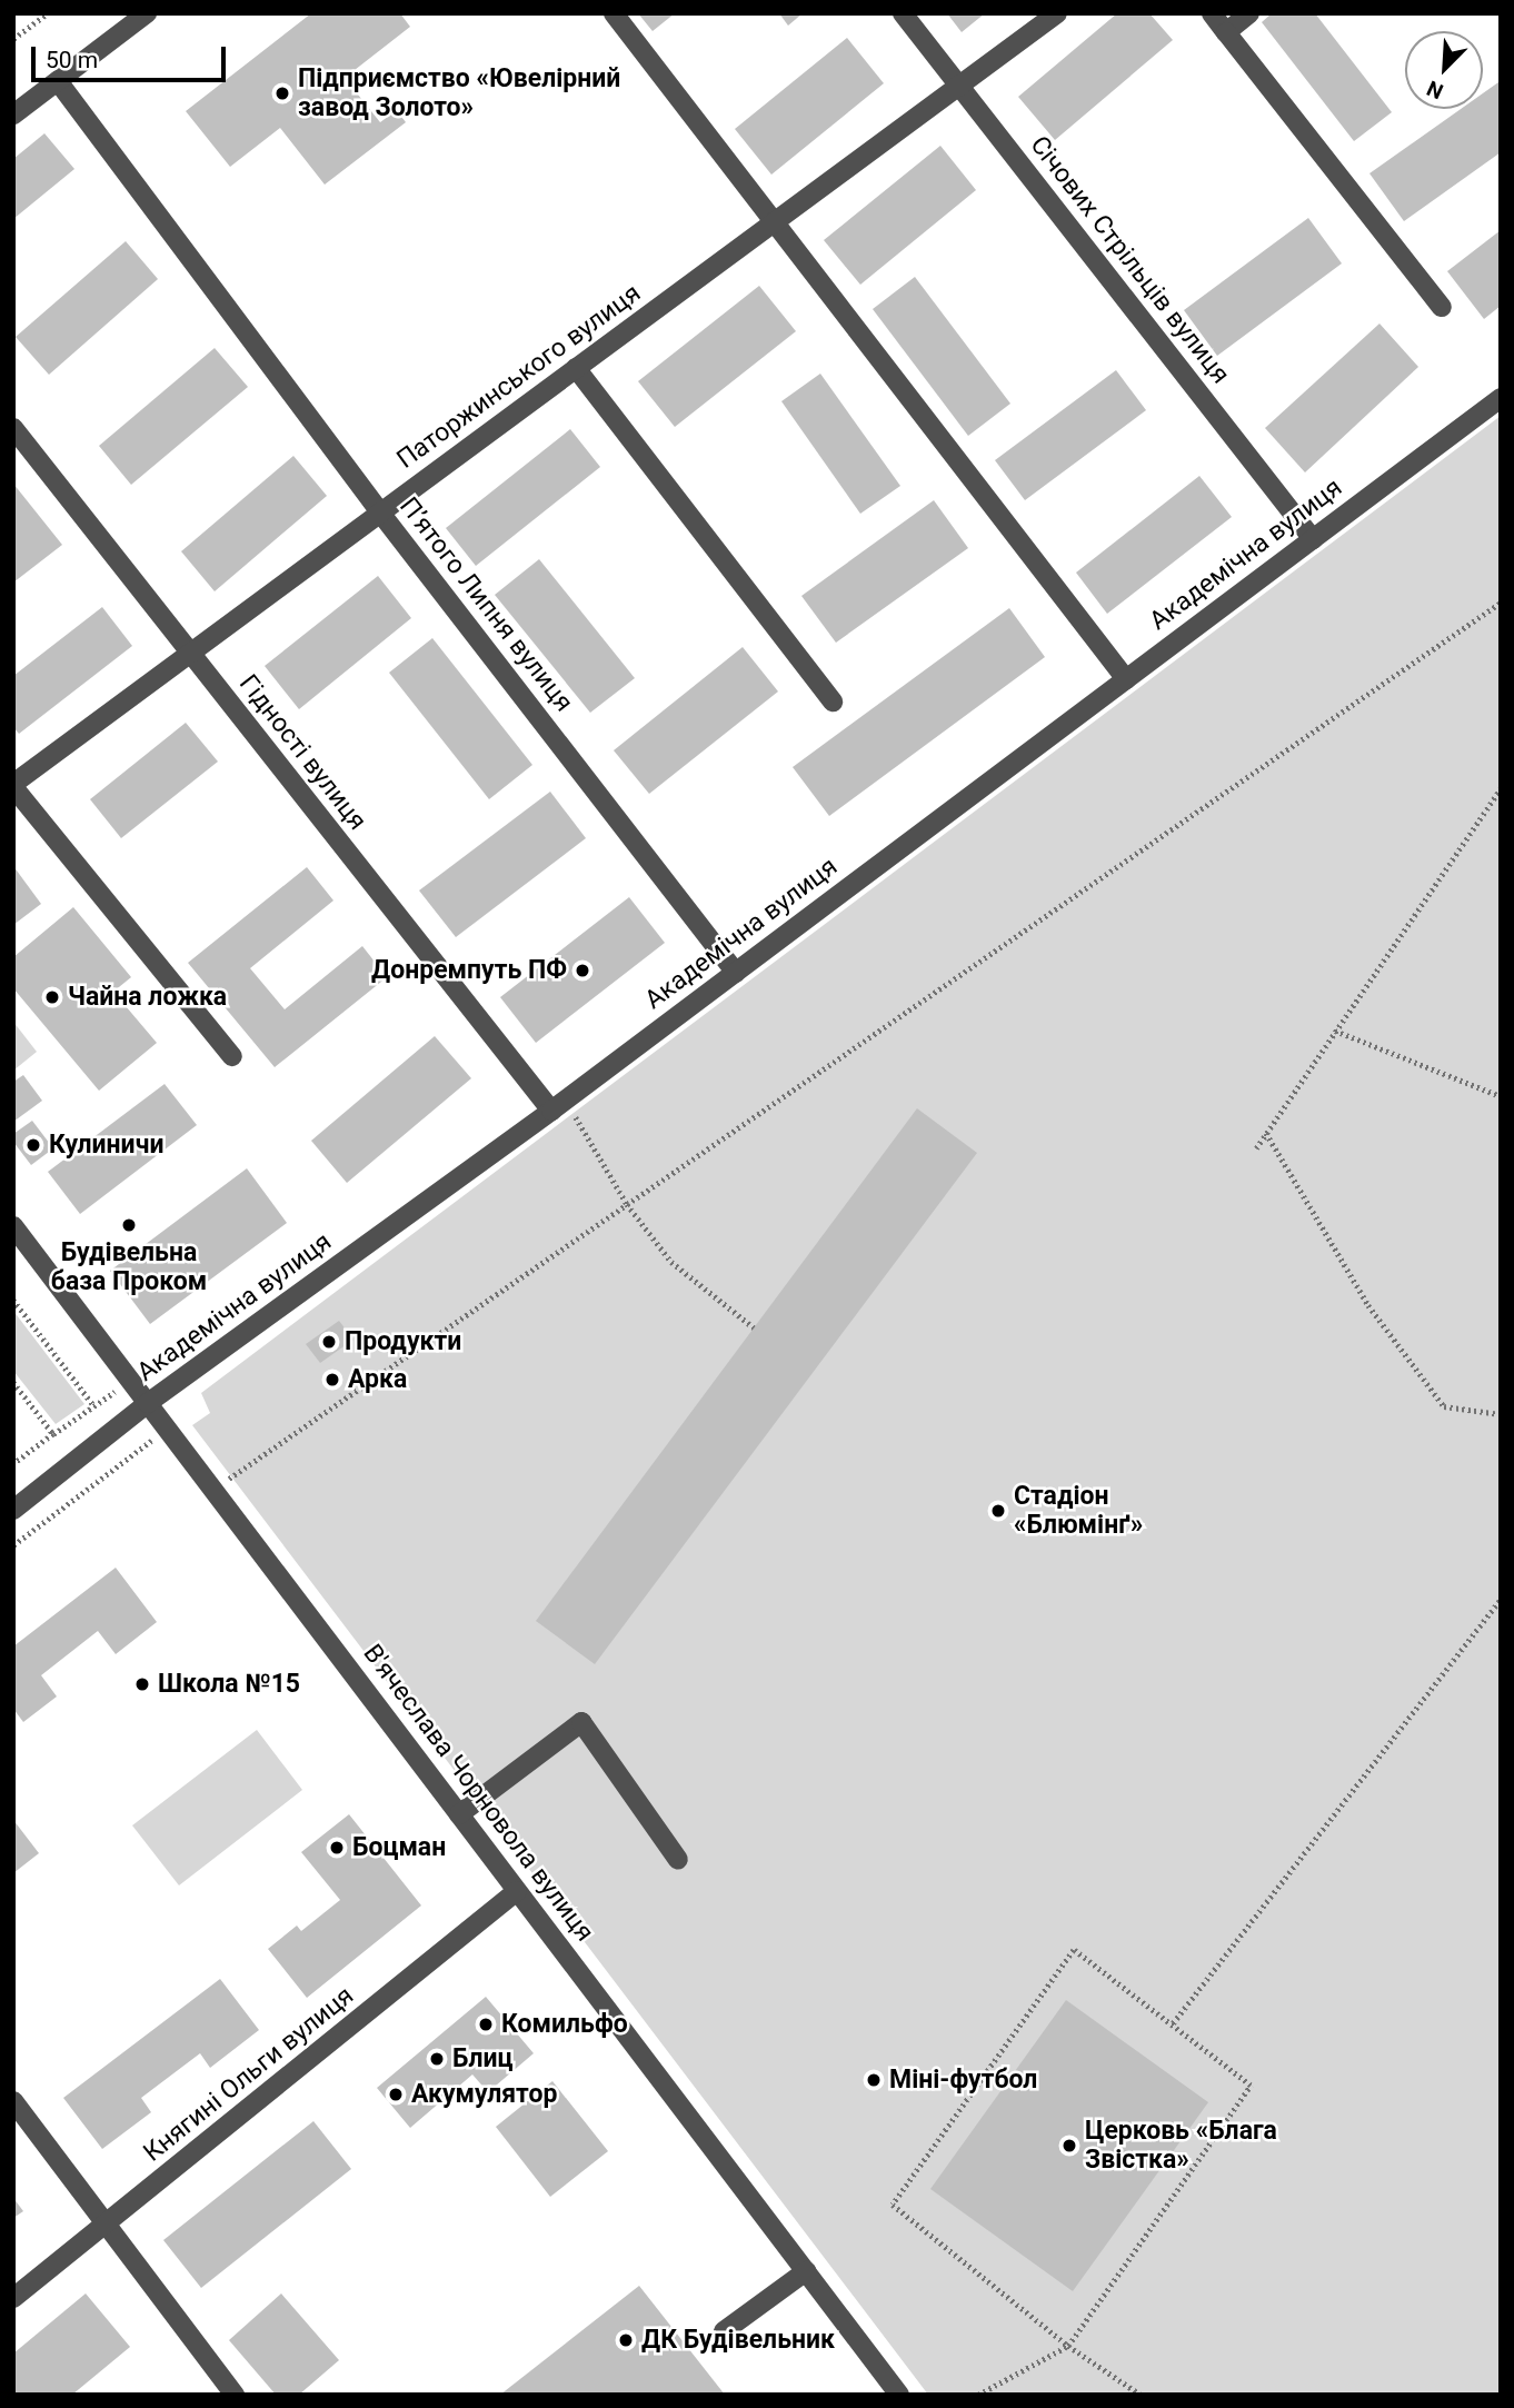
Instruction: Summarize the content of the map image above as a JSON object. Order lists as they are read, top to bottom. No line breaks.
{"streets":{"street":["Січових Стрільців вулиця","Паторжинського вулиця","Академічна вулиця","П’ятого Липня вулиця","Гідності вулиця","В'ячеслава Чорновола вулиця","Княгині Ольги вулиця"]},"crossings":[["Січових Стрільців вулиця","Паторжинського вулиця"],["Січових Стрільців вулиця","Академічна вулиця"],["Паторжинського вулиця","П’ятого Липня вулиця"],["Паторжинського вулиця","Гідності вулиця"],["Академічна вулиця","П’ятого Липня вулиця"],["Академічна вулиця","Гідності вулиця"],["Академічна вулиця","В'ячеслава Чорновола вулиця"],["В'ячеслава Чорновола вулиця","Княгині Ольги вулиця"]],"places":["Підприємство «Ювелірний завод Золото»","Донремпуть ПФ","Чайна ложка","Кулиничи","Будівельна база Проком","Продукти","Арка","Стадіон «Блюмінґ»","Школа №15","Боцман","Комильфо","Блиц","Міні-футбол","Акумулятор","Церковь «Блага Звістка»","ДК Будівельник"],"scale_bar":"50 m","north":"bottom left"}
